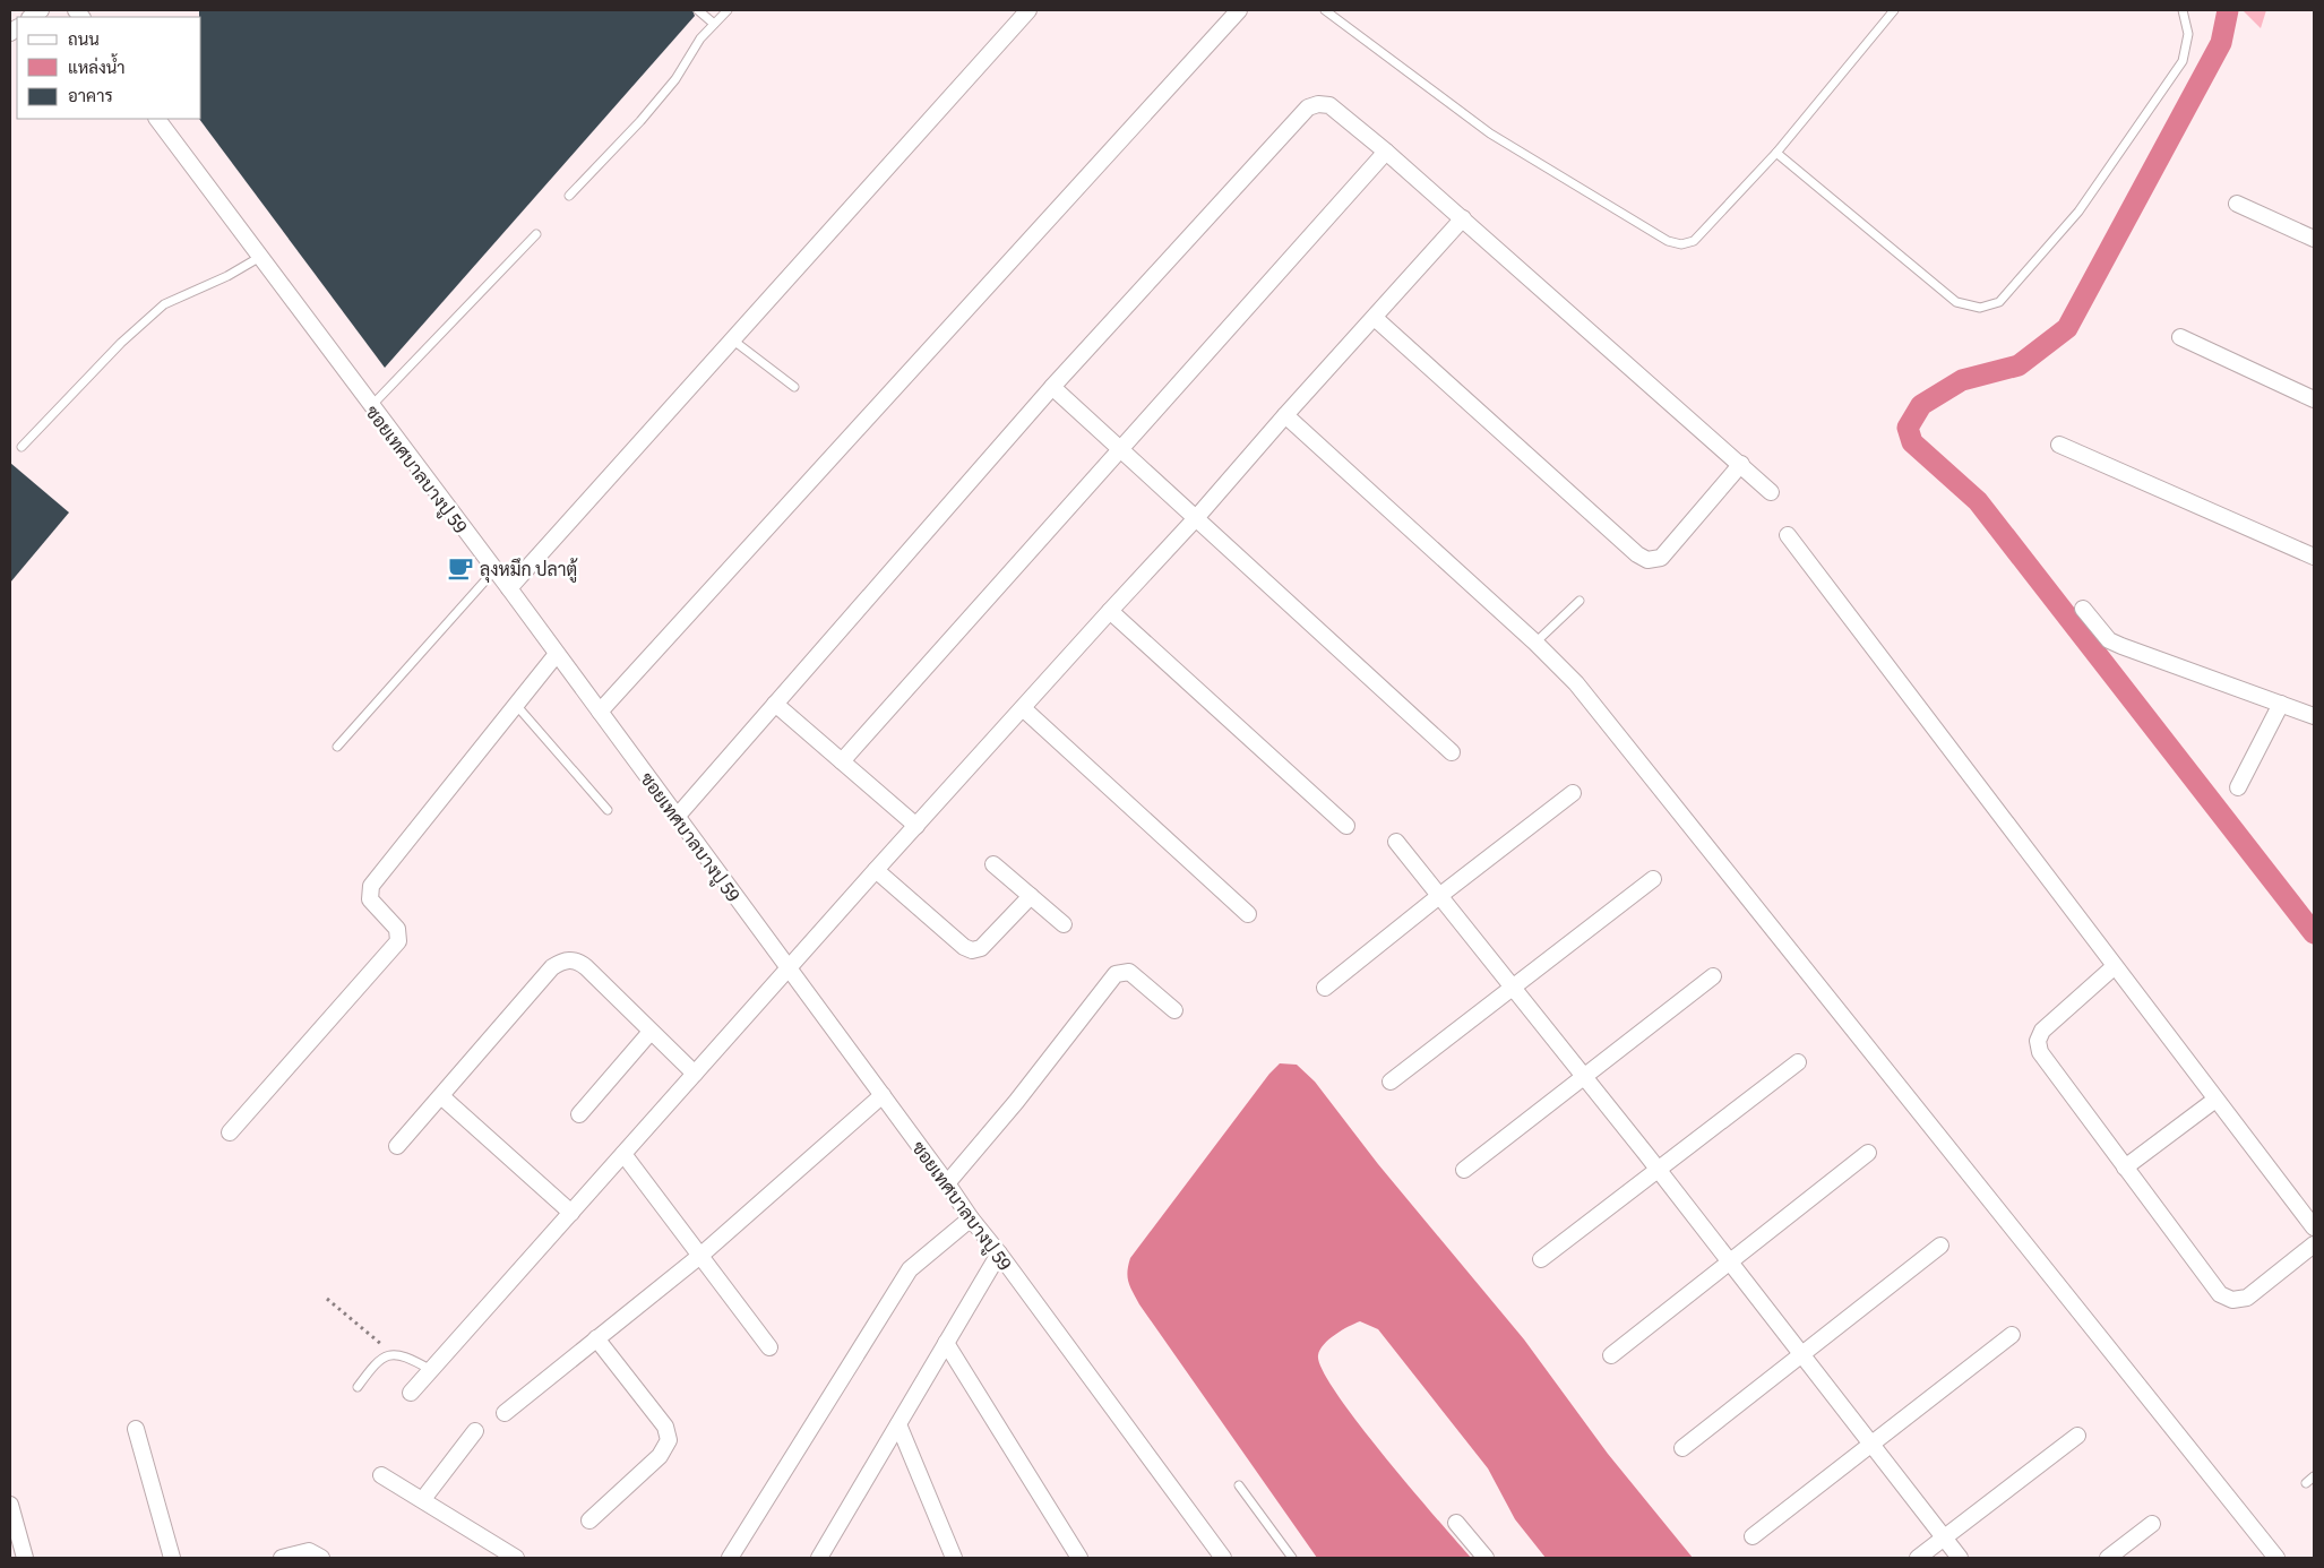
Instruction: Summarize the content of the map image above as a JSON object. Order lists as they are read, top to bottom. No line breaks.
{"streets":{"street":["ซอยเทศบาลบางปู 59"]},"places":{"cafe":["ลุงหมึก ปลาตู้"]},"legend":["ถนน","แหล่งน้ำ","อาคาร"]}
